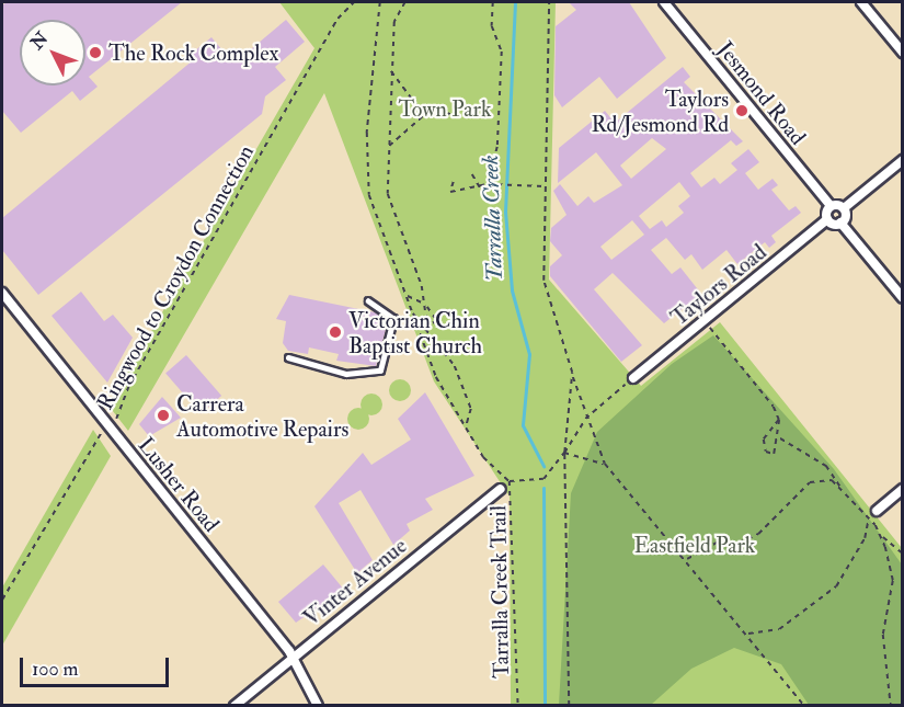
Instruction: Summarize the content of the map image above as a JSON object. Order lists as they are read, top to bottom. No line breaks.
{"streets":{"street":["Jesmond Road","Taylors Road","Lusher Road","Vinter Avenue"],"path":["Ringwood to Croydon Connection","Tarralla Creek Trail"]},"crossings":[["Ringwood to Croydon Connection","Lusher Road"],["Lusher Road","Vinter Avenue"]],"water":["Tarralla Creek"],"parks":["Town Park","Eastfield Park"],"places":["The Rock Complex","Taylors Rd/Jesmond Rd","Victorian Chin Baptist Church","Carrera Automotive Repairs"],"scale_bar":"100 m","north":"top left"}
